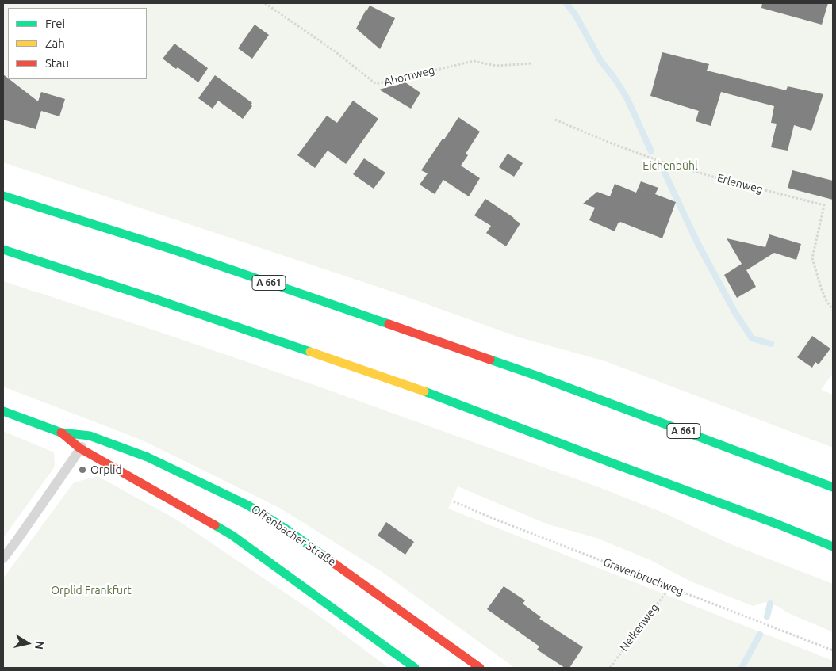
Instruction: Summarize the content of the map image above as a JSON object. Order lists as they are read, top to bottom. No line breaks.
{"streets":{"main road":["A 661","Offenbacher Straße"],"path":["Ahornweg","Erlenweg","Gravenbruchweg","Nelkenweg"]},"crossings":[["Gravenbruchweg","Nelkenweg"]],"parks":["Eichenbühl","Orplid Frankfurt"],"places":["Orplid"],"legend":["Frei","Zäh","Stau"],"north":"right"}
